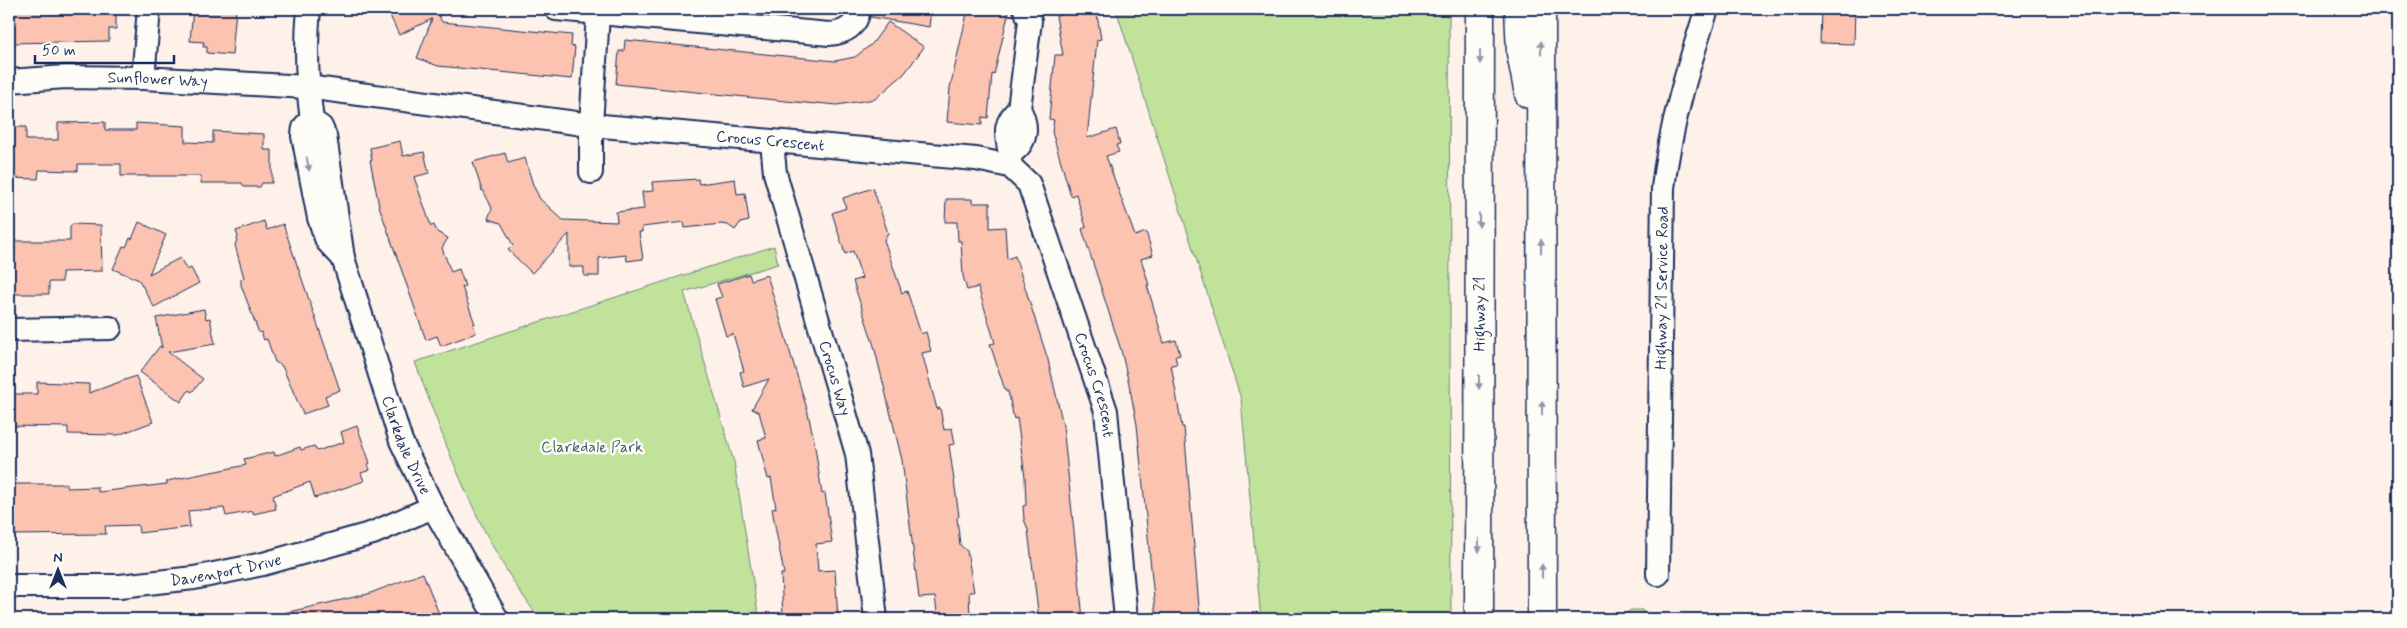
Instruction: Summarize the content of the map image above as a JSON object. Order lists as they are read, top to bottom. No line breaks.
{"streets":{"main road":["Highway 21"],"street":["Sunflower Way","Crocus Crescent","Highway 21 Service Road","Crocus Way","Clarkdale Drive","Davenport Drive"]},"crossings":[["Sunflower Way","Crocus Crescent"],["Sunflower Way","Clarkdale Drive"],["Crocus Crescent","Crocus Way"],["Crocus Crescent","Clarkdale Drive"],["Clarkdale Drive","Davenport Drive"]],"parks":["Clarkdale Park"],"scale_bar":"50 m","north":"top"}
